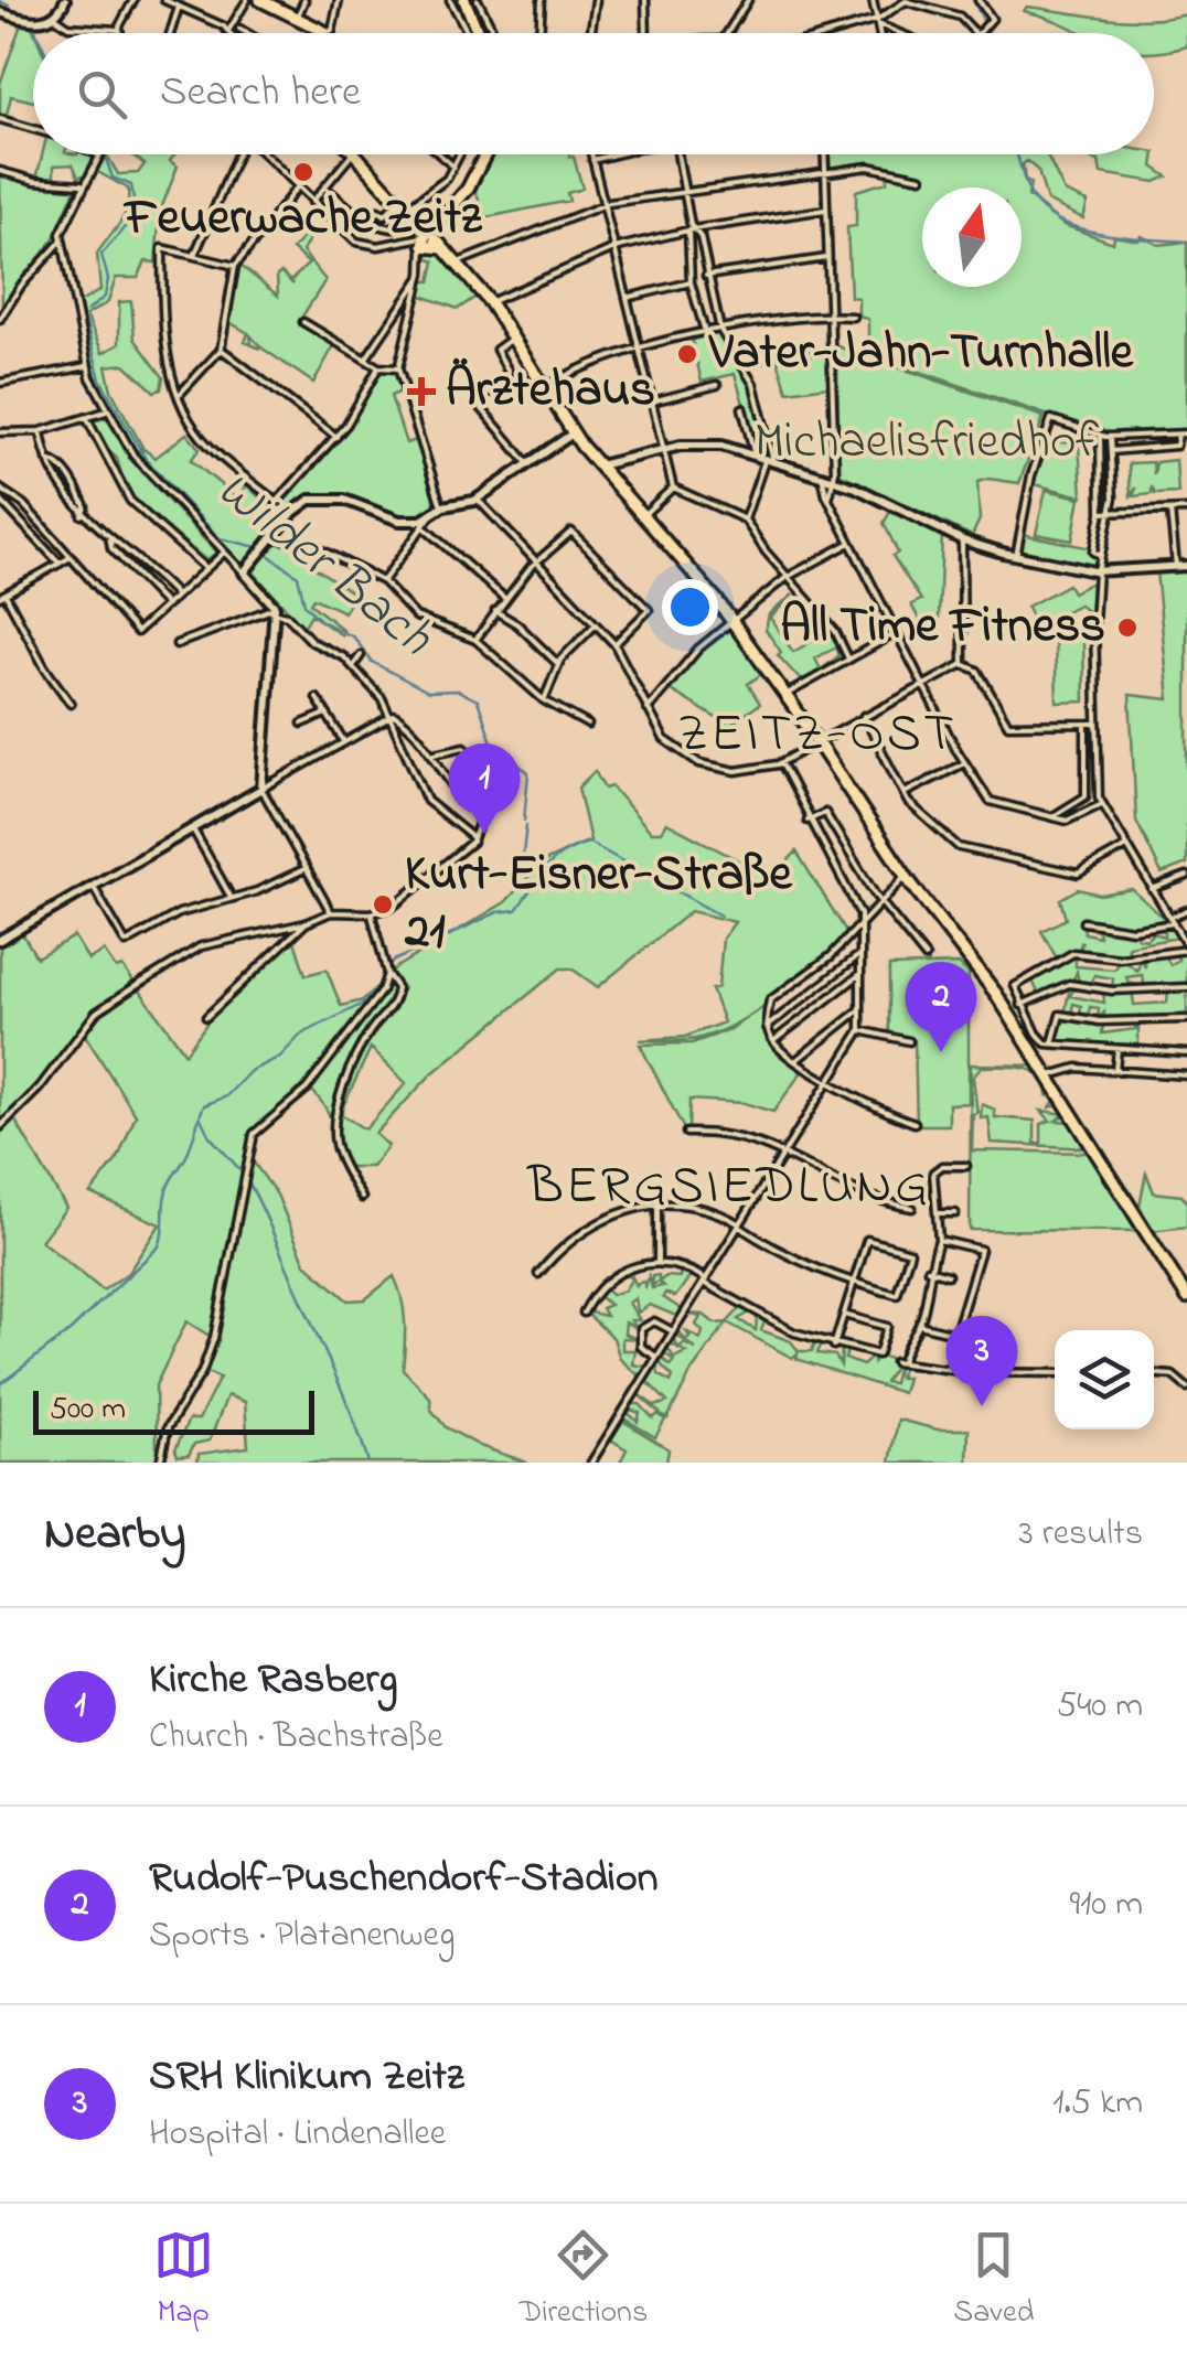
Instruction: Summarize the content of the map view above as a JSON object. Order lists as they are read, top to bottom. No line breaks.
{"districts":["ZEITZ-OST","BERGSIEDLUNG"],"water":["Wilder Bach"],"parks":["Michaelisfriedhof"],"places":{"other":["Feuerwache Zeitz","Vater-Jahn-Turnhalle","All Time Fitness","Kurt-Eisner-Straße 21"],"health":["Ärztehaus"]},"scale_bar":"500 m","north":"top","page":{"search":"Search here","pins":["1","2","3"],"scale":"500 m","heading":["Nearby","3 results"],"list":[{"mark":"1","name":"Kirche Rasberg","note":"Church · Bachstraße","value":"540 m"},{"mark":"2","name":"Rudolf-Puschendorf-Stadion","note":"Sports · Platanenweg","value":"910 m"},{"mark":"3","name":"SRH Klinikum Zeitz","note":"Hospital · Lindenallee","value":"1.5 km"}],"nav":["Map","Directions","Saved"]}}
